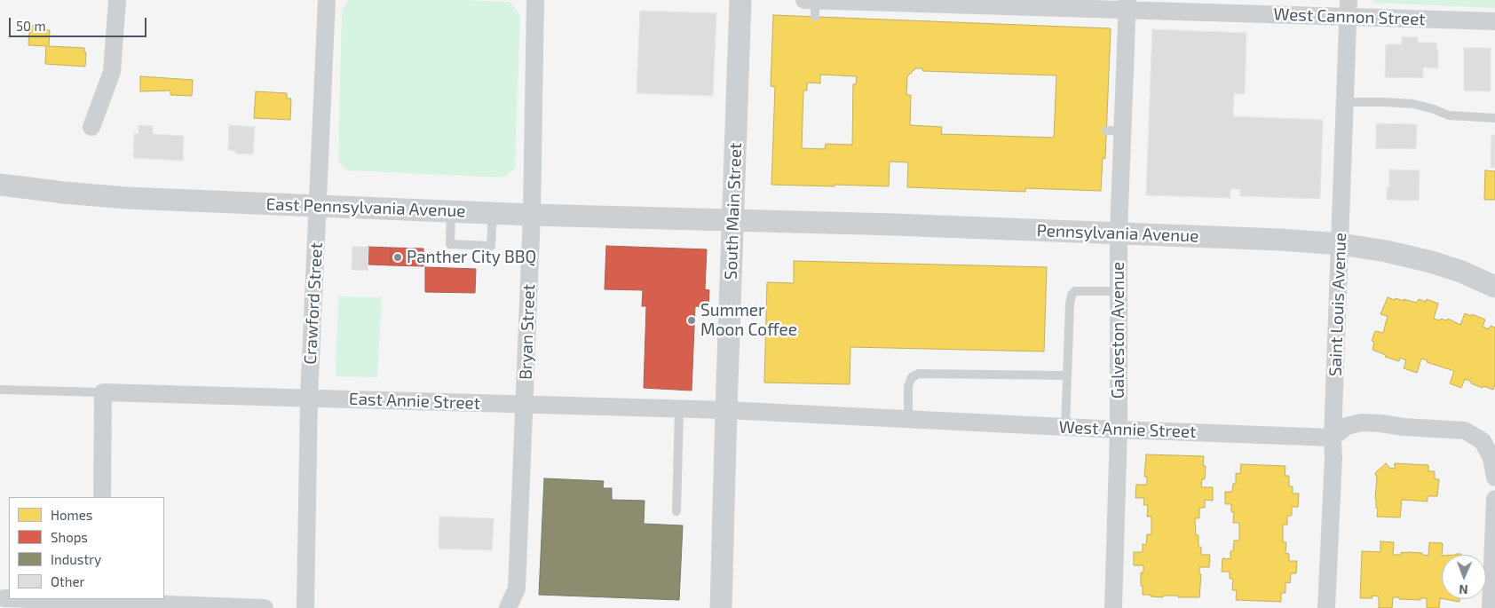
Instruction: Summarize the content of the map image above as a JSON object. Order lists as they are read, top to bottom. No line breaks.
{"streets":{"street":["West Cannon Street","East Pennsylvania Avenue","South Main Street","Pennsylvania Avenue","Crawford Street","Saint Louis Avenue","Galveston Avenue","Bryan Street","East Annie Street","West Annie Street"]},"crossings":[["West Cannon Street","Saint Louis Avenue"],["West Cannon Street","Galveston Avenue"],["East Pennsylvania Avenue","South Main Street"],["East Pennsylvania Avenue","Pennsylvania Avenue"],["East Pennsylvania Avenue","Crawford Street"],["East Pennsylvania Avenue","Bryan Street"],["South Main Street","Pennsylvania Avenue"],["South Main Street","East Annie Street"],["South Main Street","West Annie Street"],["Pennsylvania Avenue","Saint Louis Avenue"],["Pennsylvania Avenue","Galveston Avenue"],["Crawford Street","East Annie Street"],["Saint Louis Avenue","West Annie Street"],["Galveston Avenue","West Annie Street"],["Bryan Street","East Annie Street"],["East Annie Street","West Annie Street"]],"places":["Panther City BBQ","Summer Moon Coffee"],"legend":["Homes","Shops","Industry","Other"],"scale_bar":"50 m","north":"bottom"}
